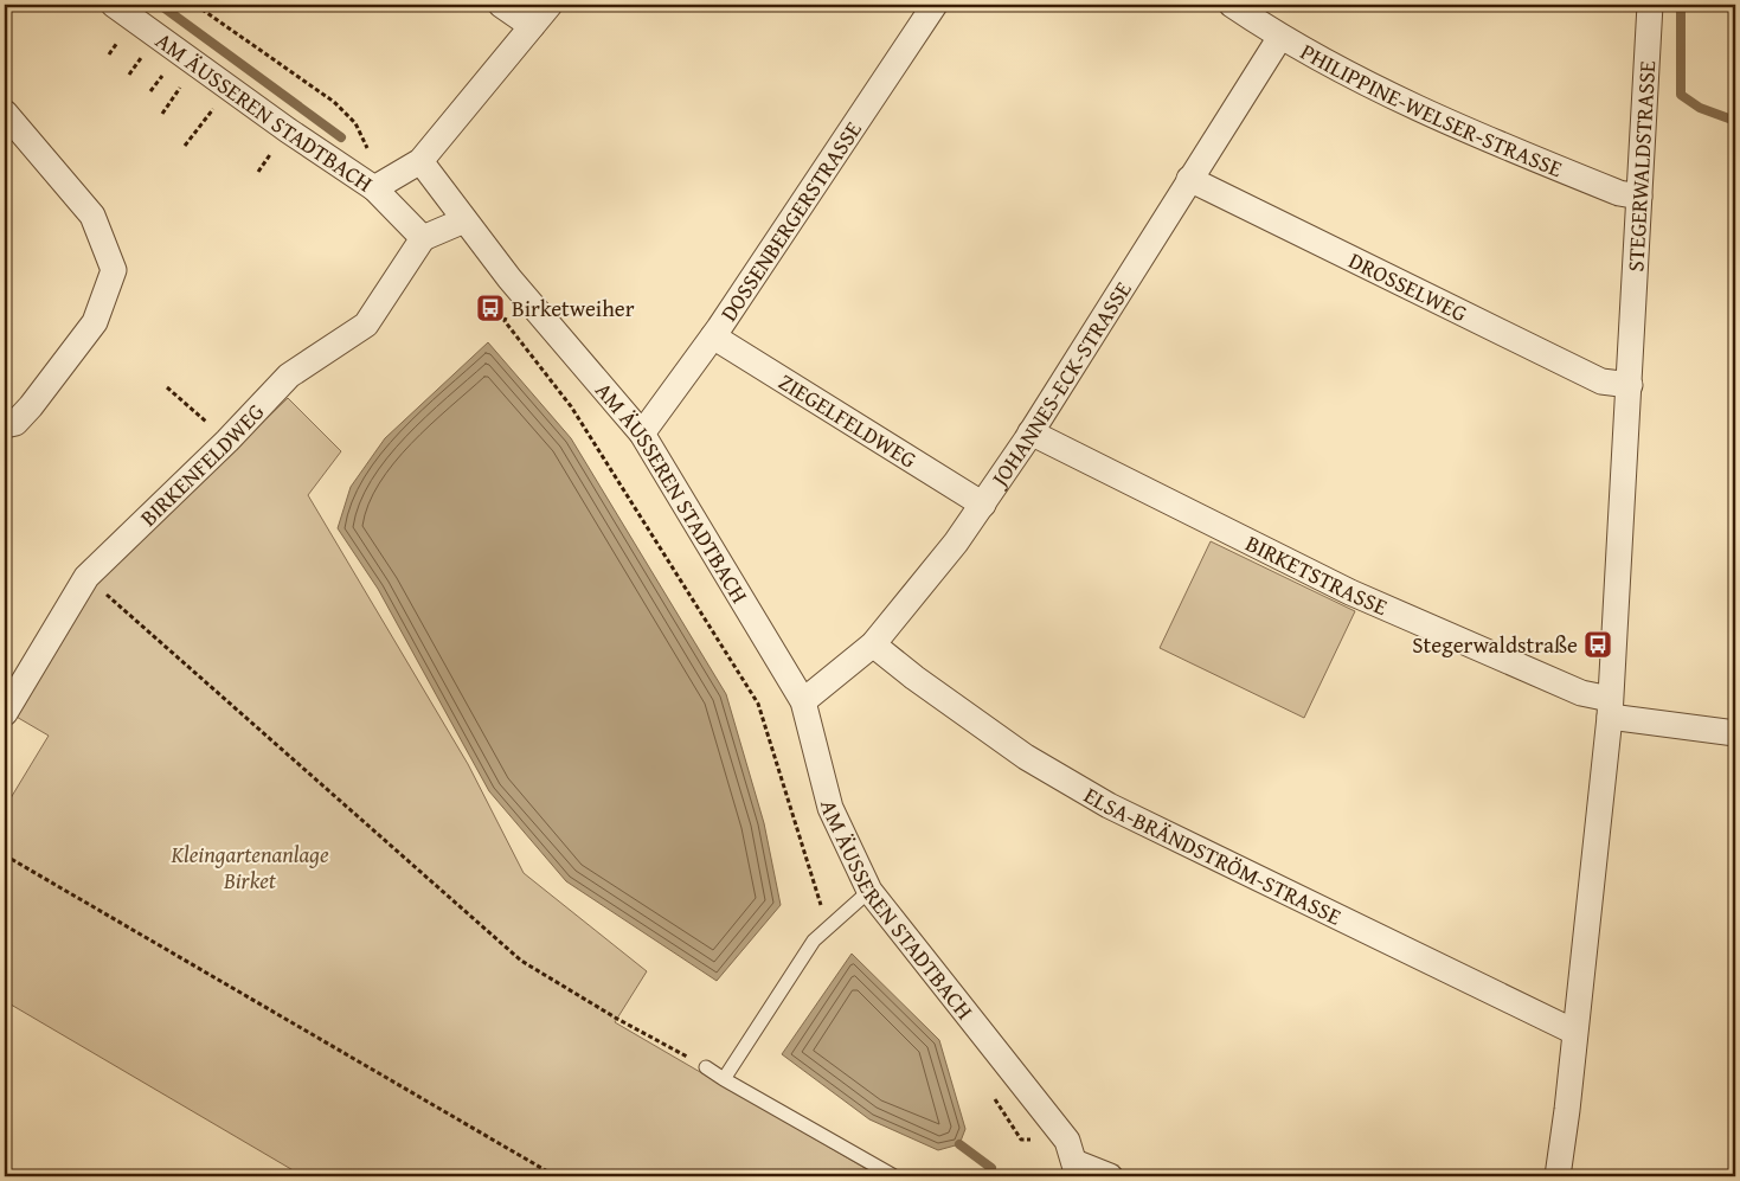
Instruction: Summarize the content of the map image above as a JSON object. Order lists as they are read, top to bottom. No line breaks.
{"streets":{"street":["AM ÄUSSEREN STADTBACH","PHILIPPINE-WELSER-STRASSE","STEGERWALDSTRASSE","DOSSENBERGERSTRASSE","DROSSELWEG","JOHANNES-ECK-STRASSE","ZIEGELFELDWEG","BIRKENFELDWEG","BIRKETSTRASSE","ELSA-BRÄNDSTRÖM-STRASSE"]},"crossings":[["AM ÄUSSEREN STADTBACH","DOSSENBERGERSTRASSE"],["AM ÄUSSEREN STADTBACH","JOHANNES-ECK-STRASSE"],["PHILIPPINE-WELSER-STRASSE","STEGERWALDSTRASSE"],["PHILIPPINE-WELSER-STRASSE","JOHANNES-ECK-STRASSE"],["STEGERWALDSTRASSE","DROSSELWEG"],["STEGERWALDSTRASSE","BIRKETSTRASSE"],["STEGERWALDSTRASSE","ELSA-BRÄNDSTRÖM-STRASSE"],["DOSSENBERGERSTRASSE","ZIEGELFELDWEG"],["DROSSELWEG","JOHANNES-ECK-STRASSE"],["JOHANNES-ECK-STRASSE","ZIEGELFELDWEG"],["JOHANNES-ECK-STRASSE","BIRKETSTRASSE"],["JOHANNES-ECK-STRASSE","ELSA-BRÄNDSTRÖM-STRASSE"]],"parks":["Kleingartenanlage Birket"],"places":{"bus stop":["Birketweiher","Stegerwaldstraße"]}}
